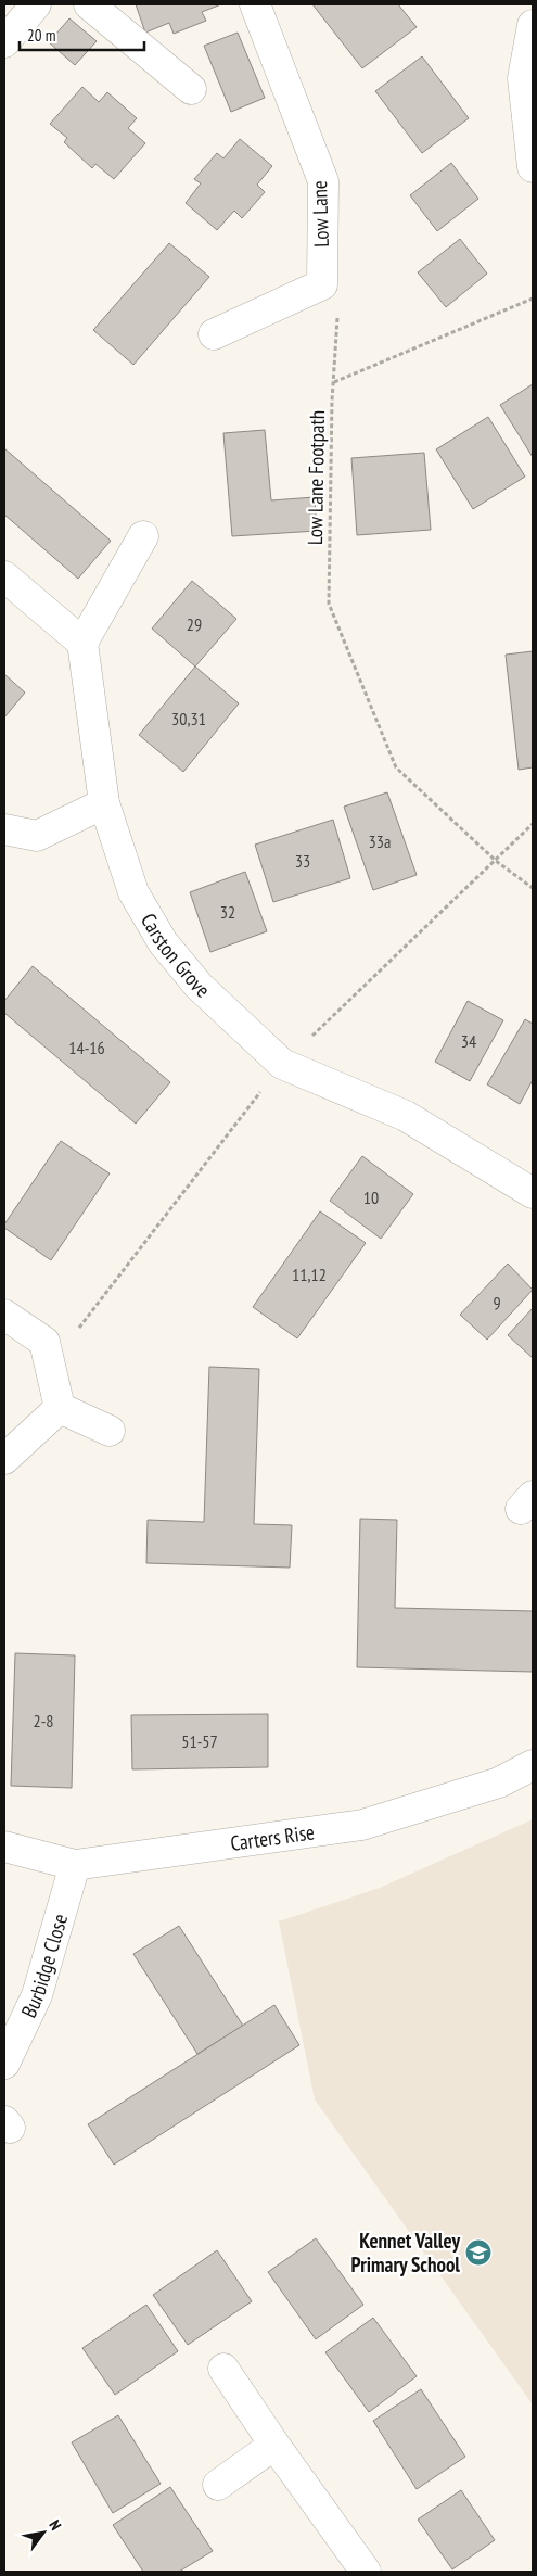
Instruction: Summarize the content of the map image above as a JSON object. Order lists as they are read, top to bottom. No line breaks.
{"streets":{"street":["Low Lane","Carston Grove","Carters Rise","Burbidge Close"],"path":["Low Lane Footpath"]},"crossings":[["Carters Rise","Burbidge Close"]],"places":{"school or university":["Kennet Valley Primary School"]},"house_numbers":["29","30,31","33a","33","32","34","14-16","10","11,12","9","2-8","51-57"],"scale_bar":"20 m","north":"top right"}
